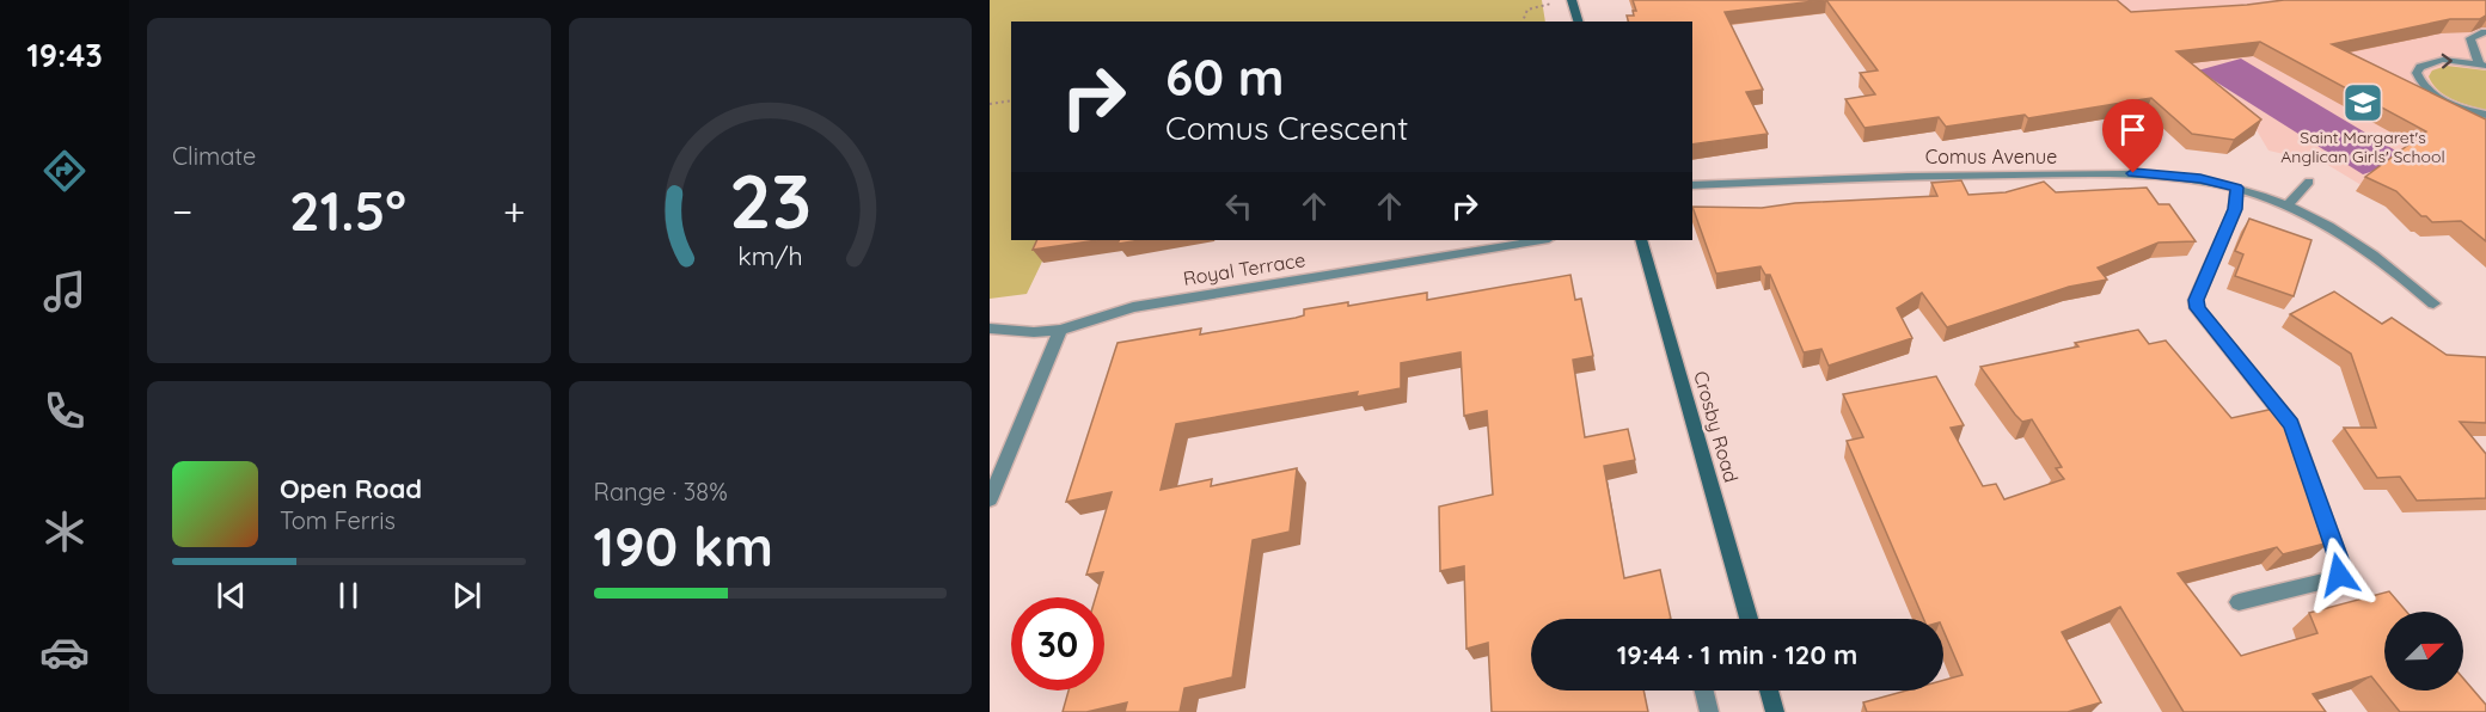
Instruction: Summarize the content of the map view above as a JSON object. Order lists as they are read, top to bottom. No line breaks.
{"streets":{"street":["Comus Avenue","Royal Terrace","Crosby Road"]},"places":{"school or university":["Saint Margaret's Anglican Girls' School"]},"north":"top right","page":{"tabs":"19:43","tile":["Climate",["Range · 38%","190 km"]],"turn":["60 m","Comus Crescent"],"heat":["−","21.5°","+"],"song":["Open Road","Tom Ferris"],"limit":"30","trip":"19:44 · 1 min · 120 m","gauge":["23","km/h"]}}
